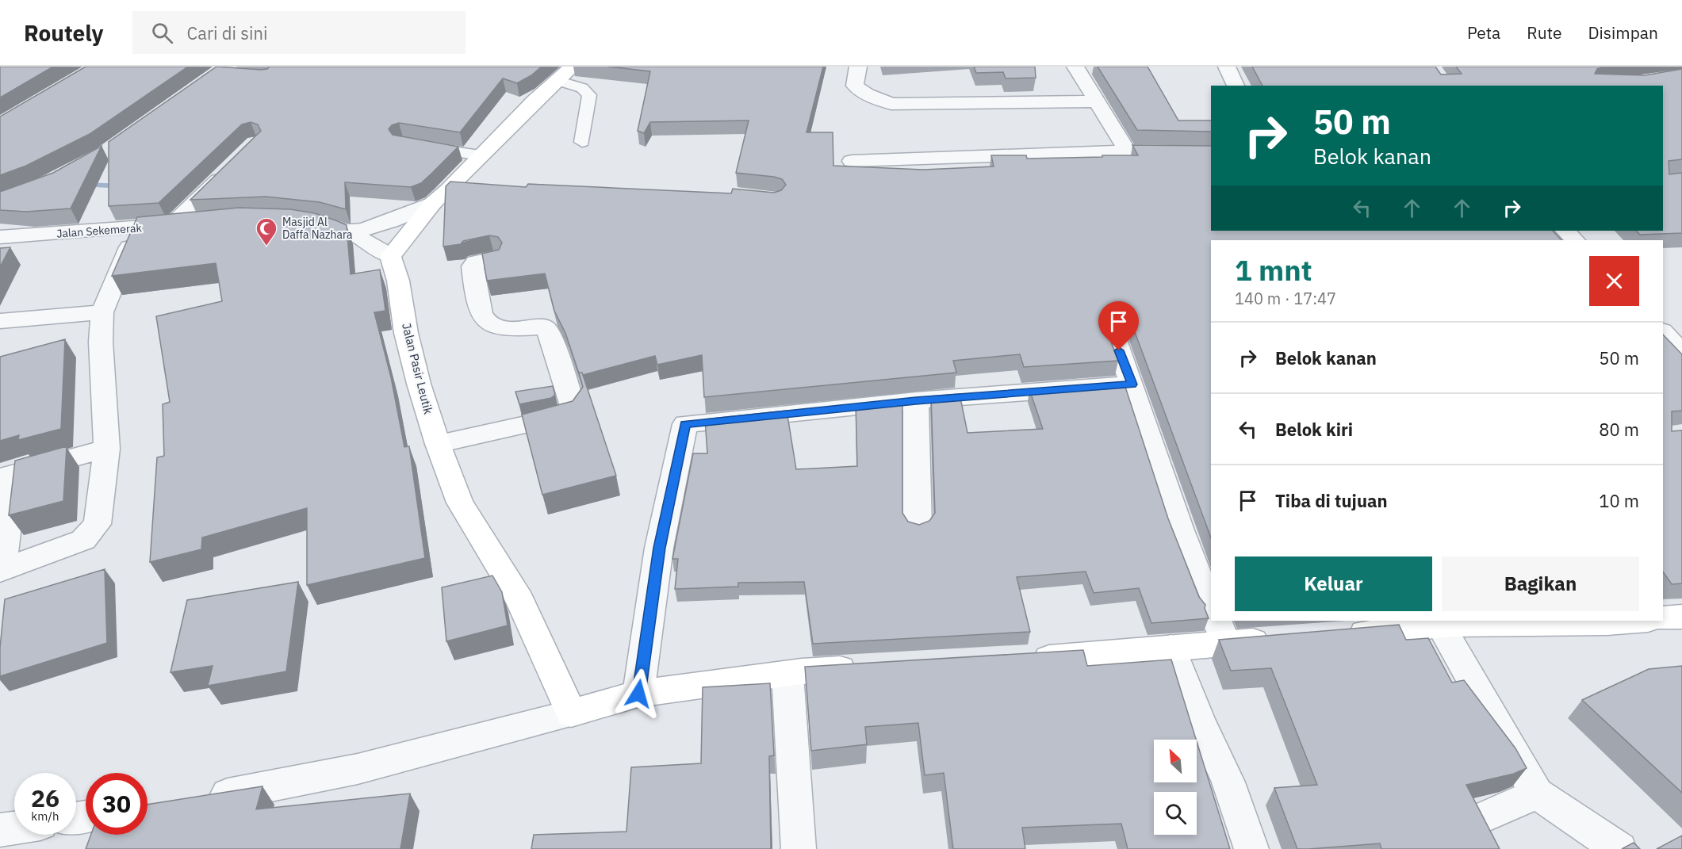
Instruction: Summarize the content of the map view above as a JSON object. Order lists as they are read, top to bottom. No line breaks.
{"streets":{"street":["Jalan Sekemerak","Jalan Pasir Leutik"]},"places":{"mosque":["Masjid Al Daffa Nazhara"]},"north":"top left","page":{"header":"Routely","search":"Cari di sini","nav":["Peta","Rute","Disimpan"],"turn":["50 m","Belok kanan"],"heading":["1 mnt","140 m · 17:47"],"list":[{"name":"Belok kanan","value":"50 m"},{"name":"Belok kiri","value":"80 m"},{"name":"Tiba di tujuan","value":"10 m"}],"buttons":["Keluar","Bagikan"],"speed":"26 km/h","limit":"30"}}
